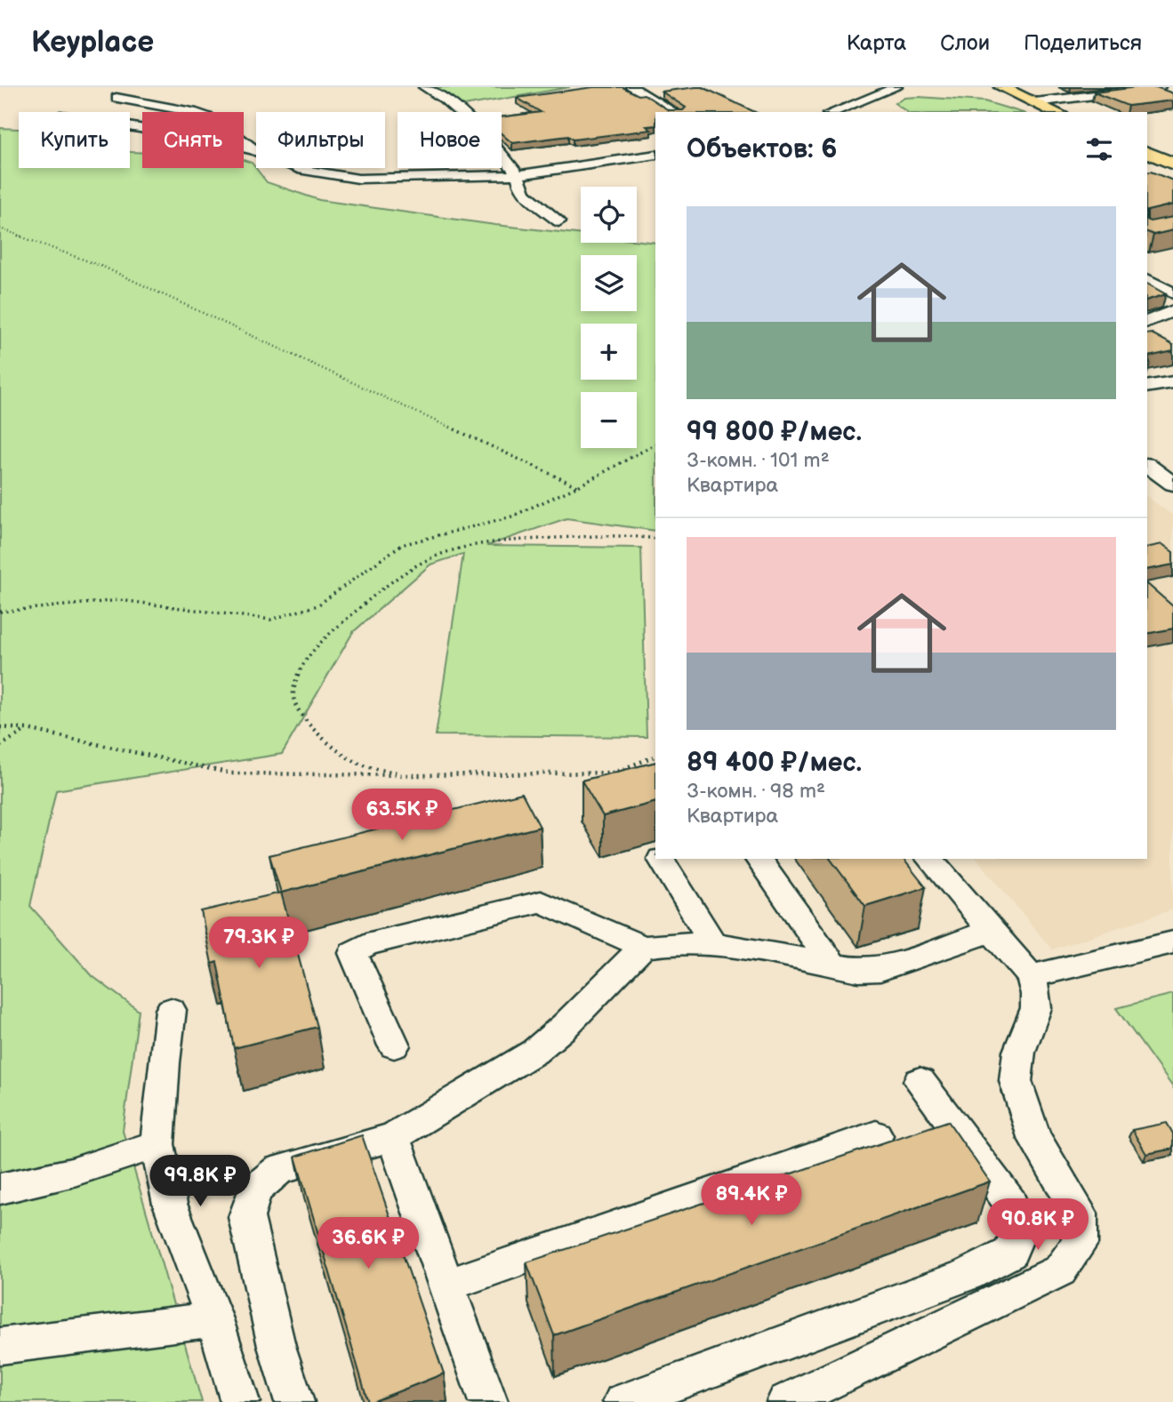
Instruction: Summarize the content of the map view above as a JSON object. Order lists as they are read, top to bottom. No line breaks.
{"page":{"header":"Keyplace","nav":["Карта","Слои","Поделиться"],"chip":["Купить","Снять","Фильтры","Новое"],"heading":"Объектов: 6","map_buttons":["+","−"],"list":[{"name":"99 800 ₽/мес.","note":"3-комн. · 101 m² · Квартира"},{"name":"89 400 ₽/мес.","note":"3-комн. · 98 m² · Квартира"}],"price":["63.5K ₽","79.3K ₽","99.8K ₽","89.4K ₽","90.8K ₽","36.6K ₽"]}}
